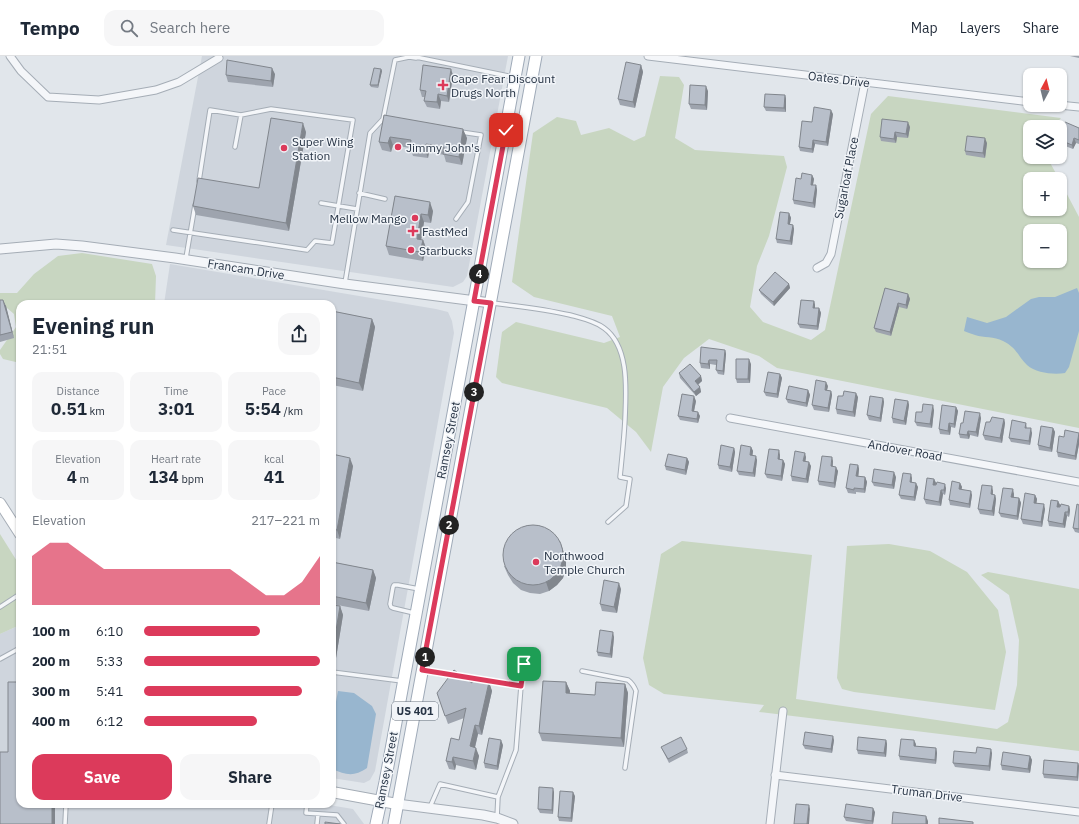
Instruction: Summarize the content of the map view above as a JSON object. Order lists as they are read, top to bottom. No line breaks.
{"streets":{"main road":["Ramsey Street","US 401"],"street":["Oates Drive","Sugarloaf Place","Francam Drive","Andover Road","Truman Drive"]},"crossings":[["Oates Drive","Sugarloaf Place"],["Francam Drive","Ramsey Street"]],"places":{"health":["Cape Fear Discount Drugs North","FastMed"],"other":["Jimmy John's","Super Wing Station","Mellow Mango","Starbucks","Northwood Temple Church"]},"north":"top","page":{"header":"Tempo","search":"Search here","nav":["Map","Layers","Share"],"map_buttons":["+","−"],"pins":["4","3","2","1"],"heading":["Evening run","21:51"],"stats":[["Distance","0.51 km"],["Time","3:01"],["Pace","5:54 /km"],["Elevation","4 m"],["Heart rate","134 bpm"],["kcal","41"]],"chart":["Elevation","217–221 m"],"list":[{"name":"100 m","note":"6:10"},{"name":"200 m","note":"5:33"},{"name":"300 m","note":"5:41"},{"name":"400 m","note":"6:12"}],"buttons":["Save","Share"]}}
